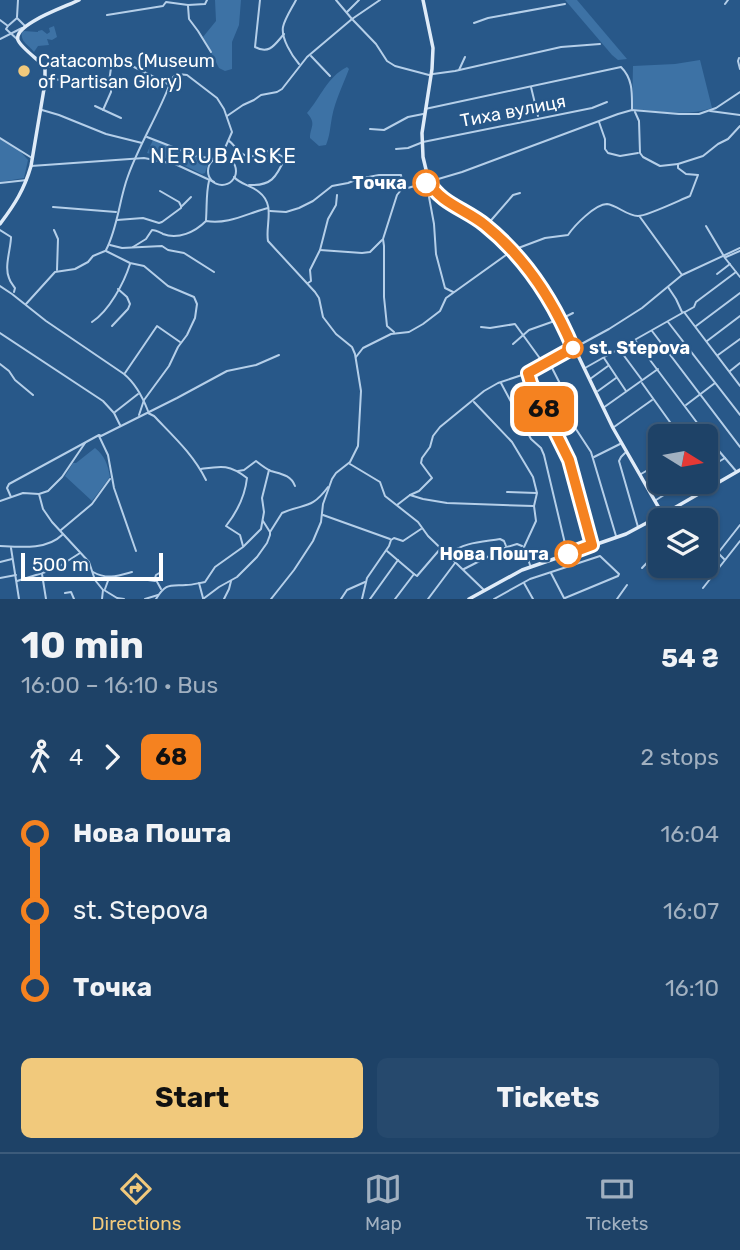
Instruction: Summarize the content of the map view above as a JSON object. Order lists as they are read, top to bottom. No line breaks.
{"streets":{"street":["Тиха вулиця"]},"districts":["NERUBAISKE"],"places":["Catacombs (Museum of Partisan Glory)","Точка","st. Stepova","Нова Пошта"],"lines":["bus line 68"],"scale_bar":"500 m","north":"right","page":{"on_map":"68","scale":"500 m","heading":["10 min","16:00 – 16:10 · Bus","54 ₴"],"legs":["4","68","2 stops"],"list":[{"name":"Нова Пошта","value":"16:04"},{"name":"st. Stepova","value":"16:07"},{"name":"Точка","value":"16:10"}],"buttons":["Start","Tickets"],"tabs":["Directions","Map","Tickets"]}}
